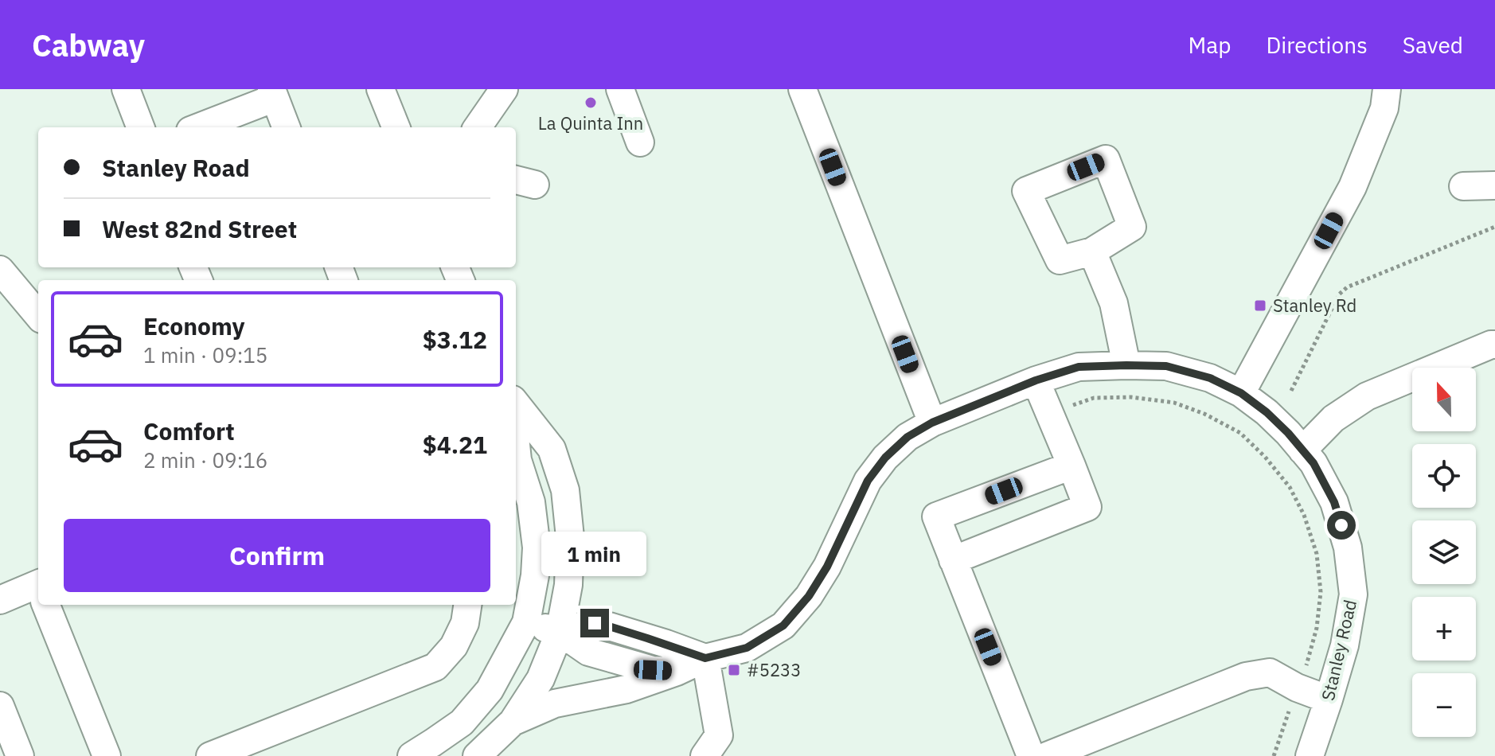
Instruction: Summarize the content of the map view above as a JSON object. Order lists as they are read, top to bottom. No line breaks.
{"streets":{"street":["Stanley Road"]},"places":{"other":["La Quinta Inn"],"transit":["Stanley Rd","#5233"]},"north":"top","page":{"header":"Cabway","nav":["Map","Directions","Saved"],"banner":["Stanley Road","West 82nd Street"],"list":[{"name":"Economy","note":"1 min · 09:15","value":"$3.12"},{"name":"Comfort","note":"2 min · 09:16","value":"$4.21"}],"map_buttons":["+","−"],"buttons":"Confirm","bubble":"1 min"}}
